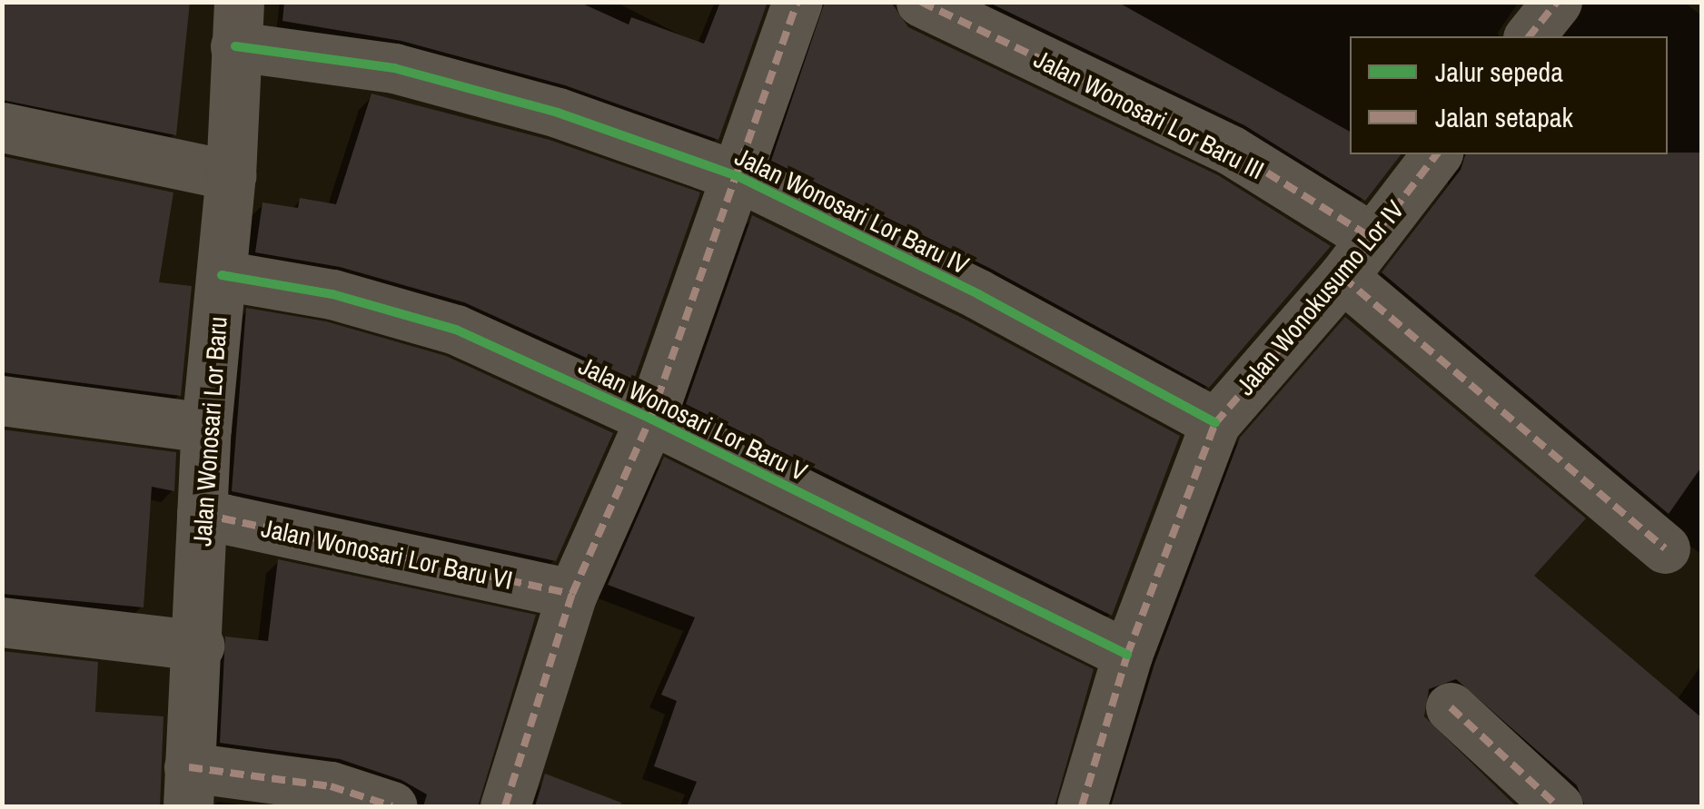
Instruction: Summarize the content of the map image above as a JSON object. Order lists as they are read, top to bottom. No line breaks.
{"streets":{"street":["Jalan Wonosari Lor Baru III","Jalan Wonosari Lor Baru IV","Jalan Wonokusumo Lor IV","Jalan Wonosari Lor Baru V","Jalan Wonosari Lor Baru","Jalan Wonosari Lor Baru VI"]},"crossings":[["Jalan Wonosari Lor Baru III","Jalan Wonokusumo Lor IV"],["Jalan Wonosari Lor Baru IV","Jalan Wonokusumo Lor IV"],["Jalan Wonosari Lor Baru IV","Jalan Wonosari Lor Baru"],["Jalan Wonokusumo Lor IV","Jalan Wonosari Lor Baru V"],["Jalan Wonosari Lor Baru V","Jalan Wonosari Lor Baru"],["Jalan Wonosari Lor Baru","Jalan Wonosari Lor Baru VI"]],"legend":["Jalur sepeda","Jalan setapak"]}
